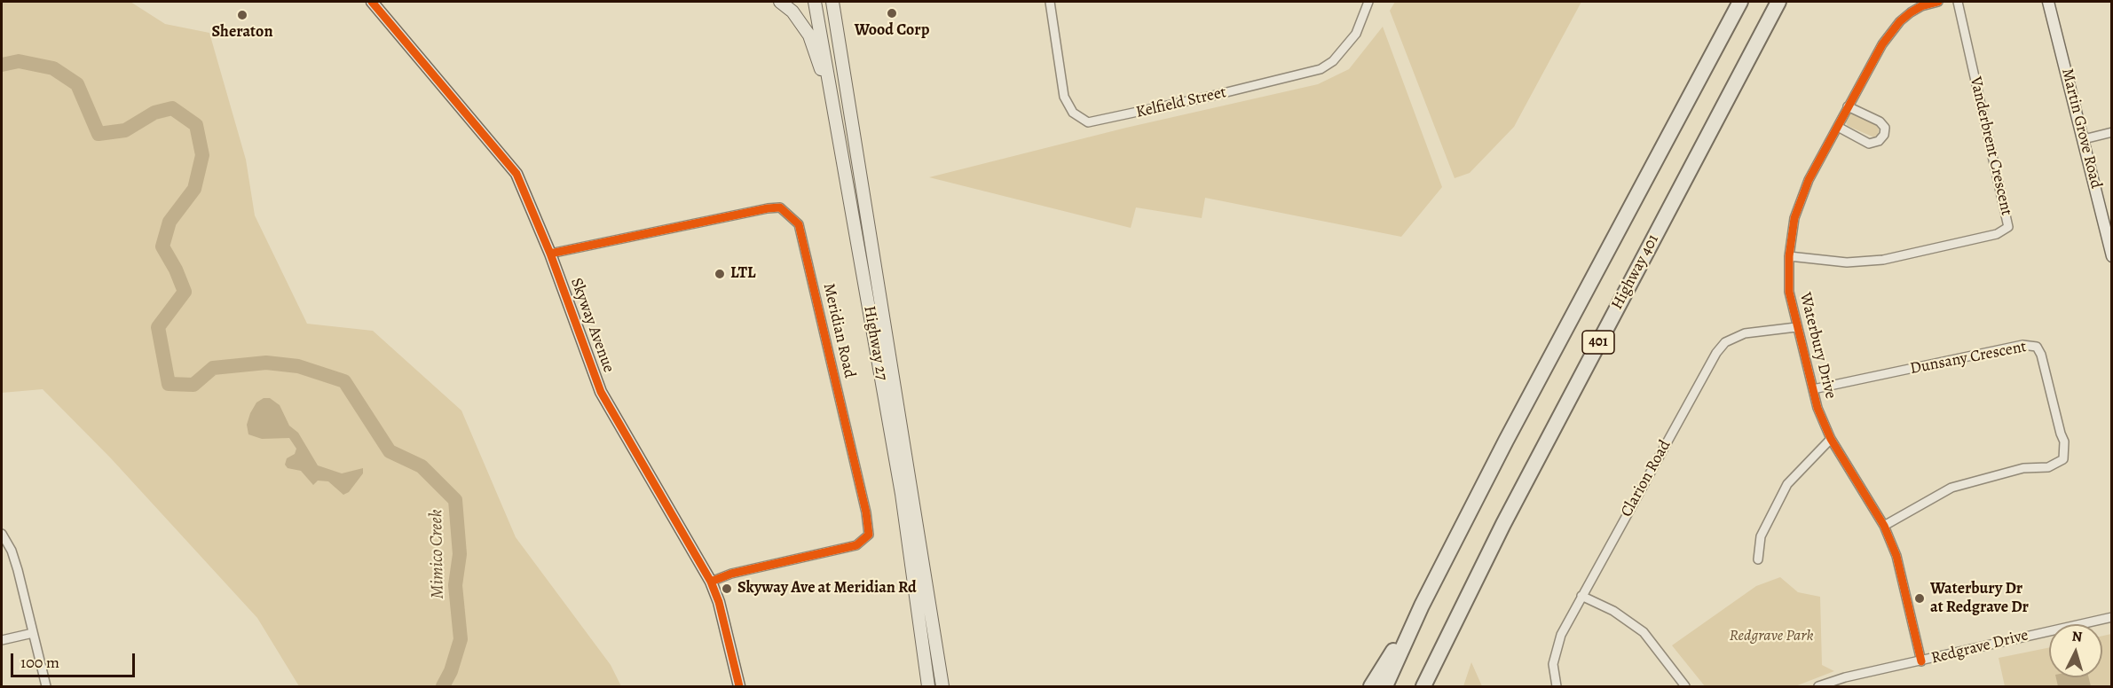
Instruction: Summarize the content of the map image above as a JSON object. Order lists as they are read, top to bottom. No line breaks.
{"streets":{"highway":["Highway 401","401"],"main road":["Highway 27"],"street":["Kelfield Street","Martin Grove Road","Vanderbrent Crescent","Skyway Avenue","Meridian Road","Waterbury Drive","Dunsany Crescent","Clarion Road","Redgrave Drive"]},"crossings":[["Vanderbrent Crescent","Waterbury Drive"],["Skyway Avenue","Meridian Road"],["Waterbury Drive","Dunsany Crescent"],["Waterbury Drive","Clarion Road"],["Waterbury Drive","Redgrave Drive"]],"water":["Mimico Creek"],"parks":["Redgrave Park"],"places":["Wood Corp","Sheraton","LTL","Skyway Ave at Meridian Rd","Waterbury Dr at Redgrave Dr"],"scale_bar":"100 m","north":"top"}
